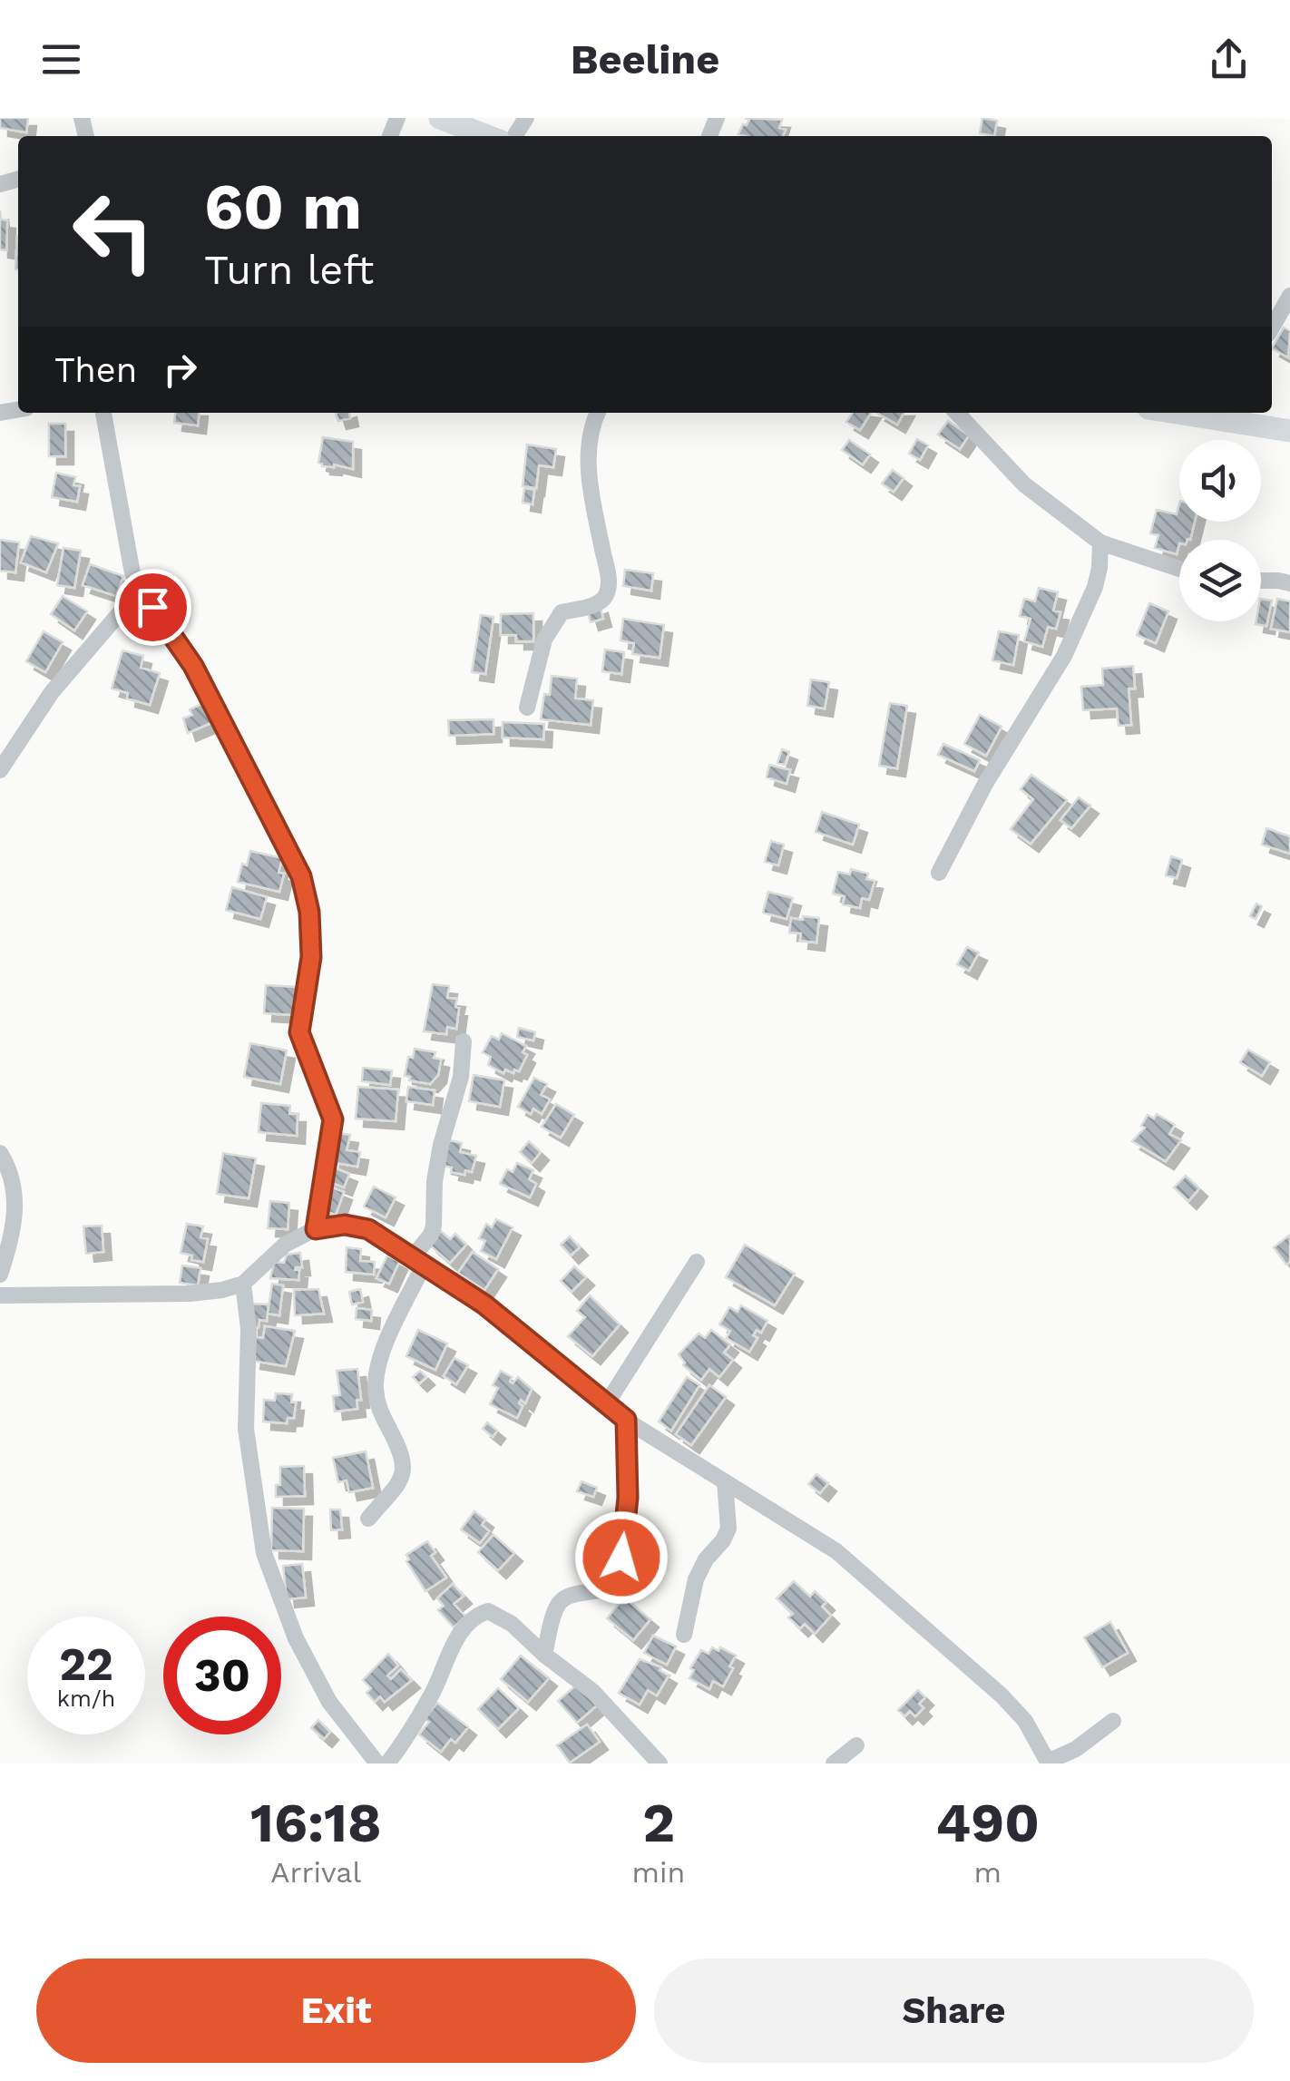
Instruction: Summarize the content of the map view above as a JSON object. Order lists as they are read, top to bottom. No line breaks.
{"page":{"header":"Beeline","turn":["60 m","Turn left"],"then":"Then","speed":"22 km/h","limit":"30","eta":["16:18","Arrival","2","min","490","m"],"buttons":["Exit","Share"]}}
